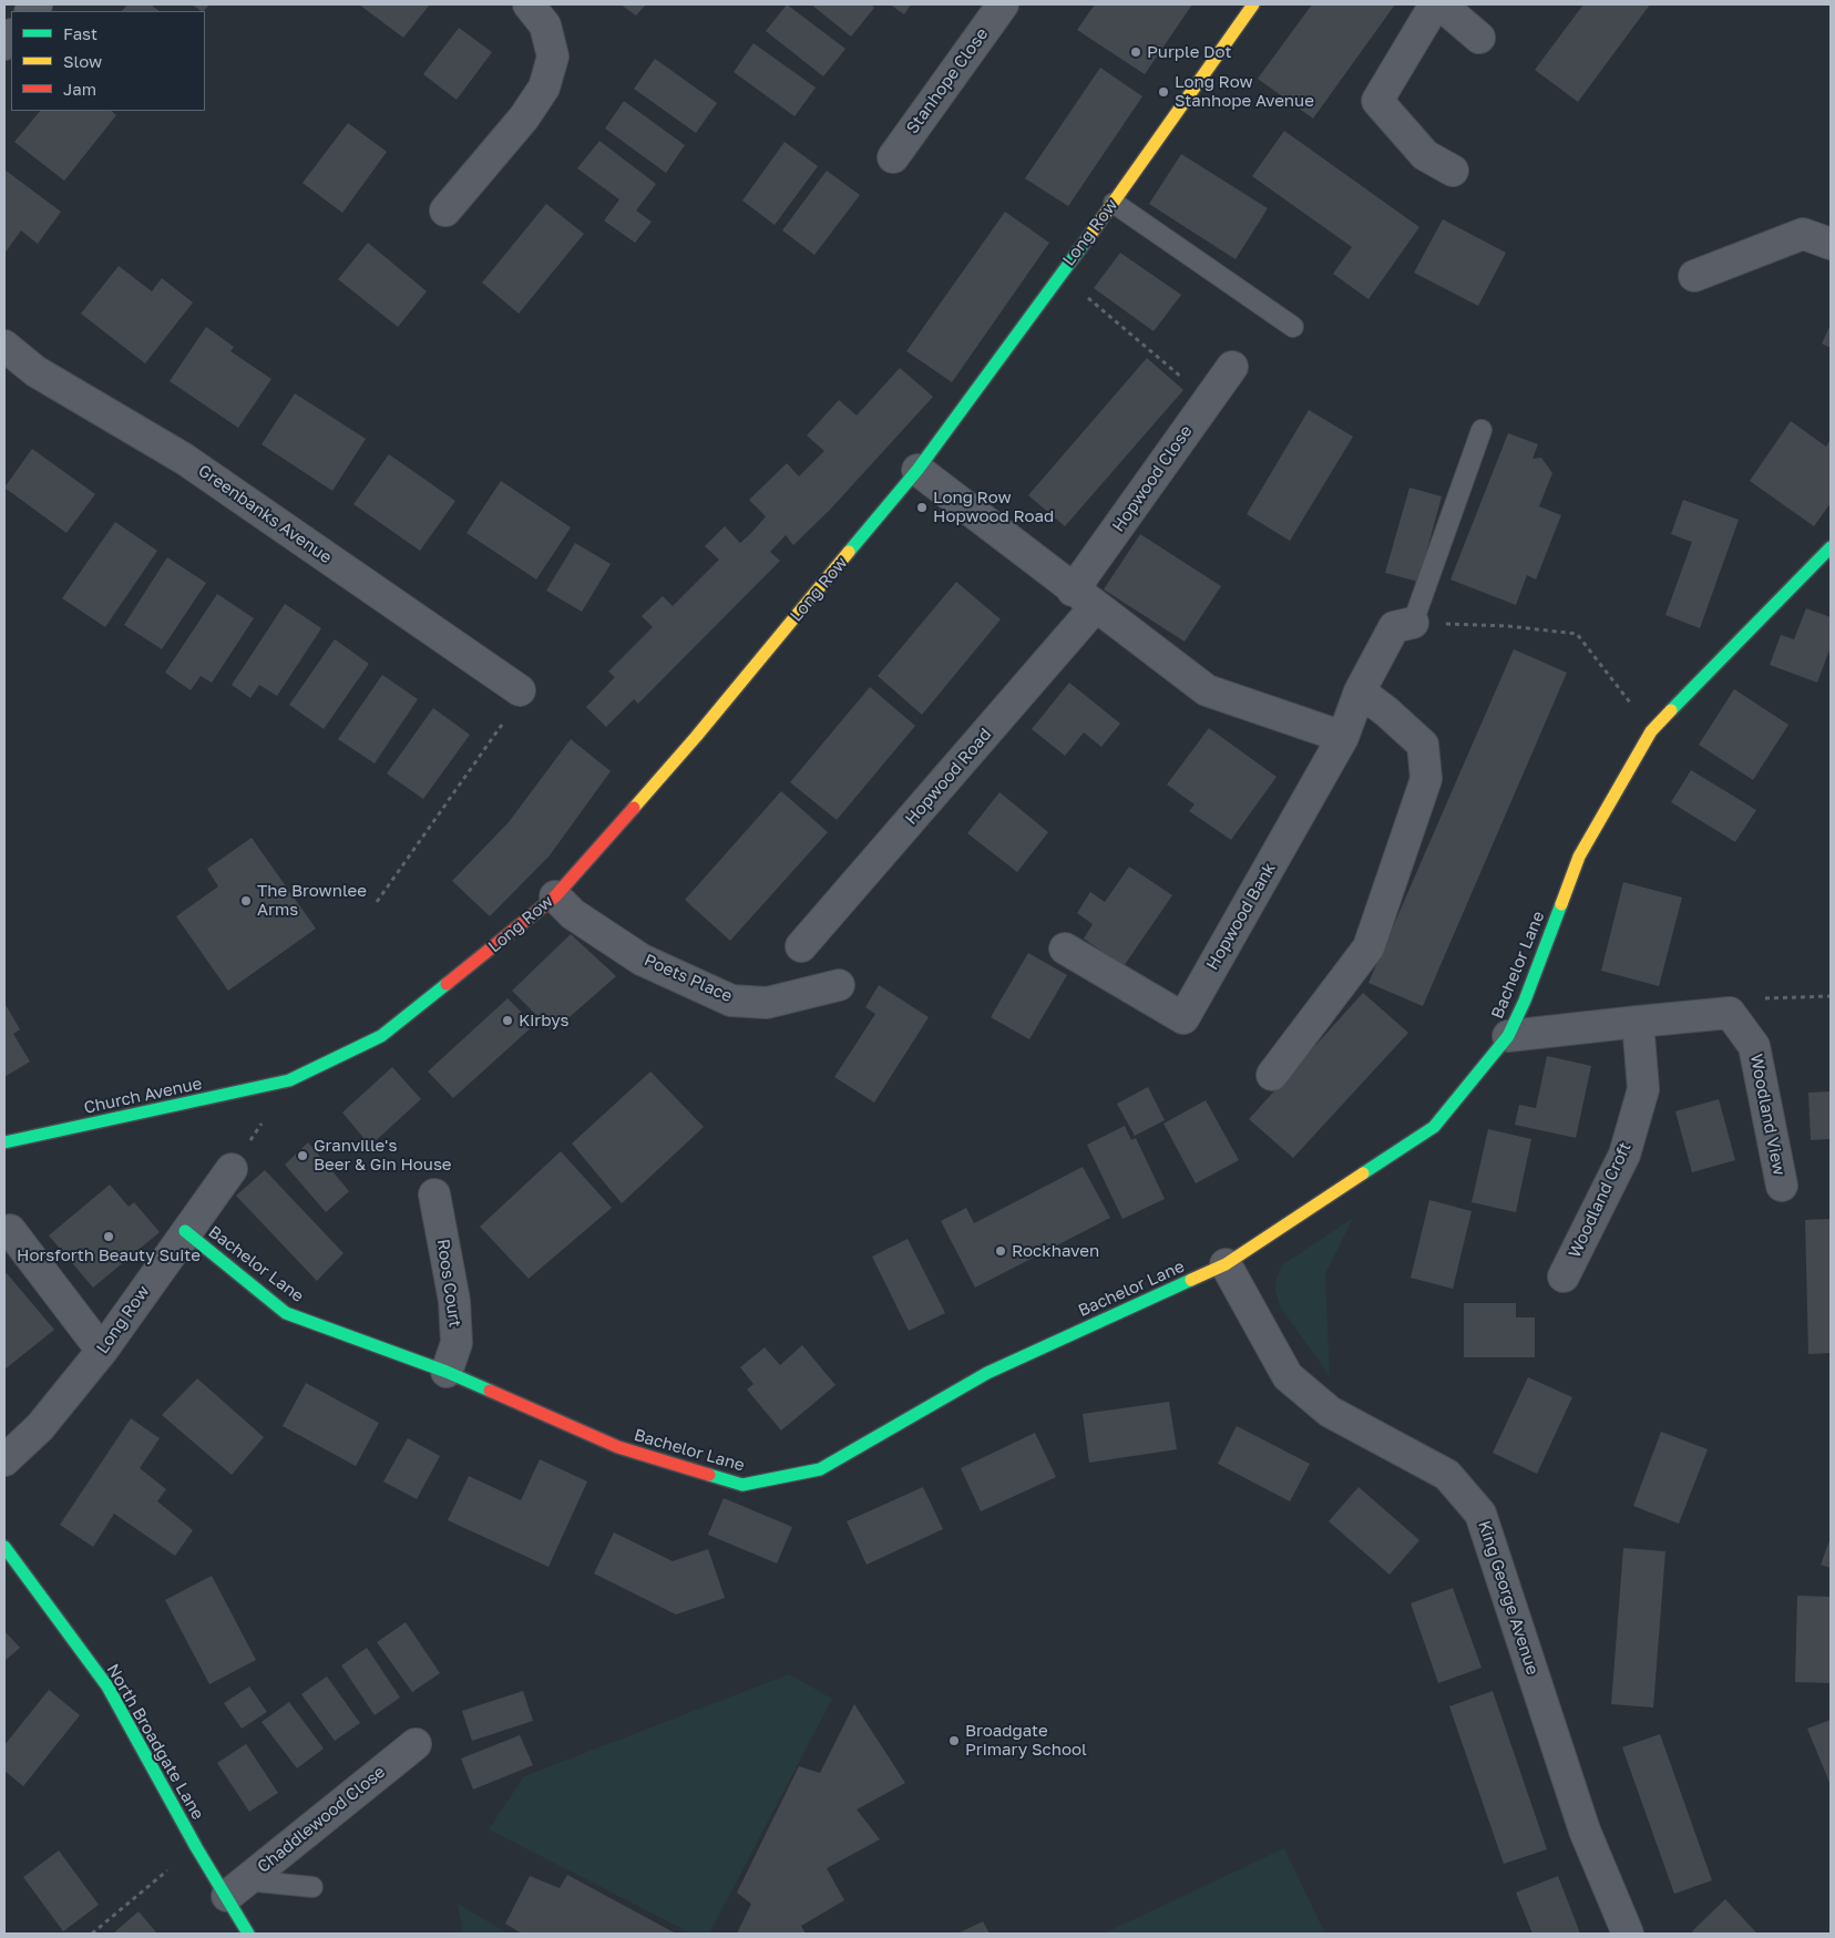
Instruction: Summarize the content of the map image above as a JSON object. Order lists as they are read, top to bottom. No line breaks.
{"streets":{"street":["Stanhope Close","Long Row","Hopwood Close","Greenbanks Avenue","Hopwood Road","Hopwood Bank","Bachelor Lane","Poets Place","Church Avenue","Woodland View","Woodland Croft","Roos Court","King George Avenue","North Broadgate Lane","Chaddlewood Close"]},"crossings":[["Long Row","Bachelor Lane"],["Long Row","Poets Place"],["Long Row","Church Avenue"],["Hopwood Close","Hopwood Road"],["Bachelor Lane","Roos Court"],["Bachelor Lane","King George Avenue"],["Woodland View","Woodland Croft"],["North Broadgate Lane","Chaddlewood Close"]],"places":["Purple Dot","Long Row Stanhope Avenue","Long Row Hopwood Road","The Brownlee Arms","Kirbys","Granville's Beer & Gin House","Horsforth Beauty Suite","Rockhaven","Broadgate Primary School"],"legend":["Fast","Slow","Jam"]}
